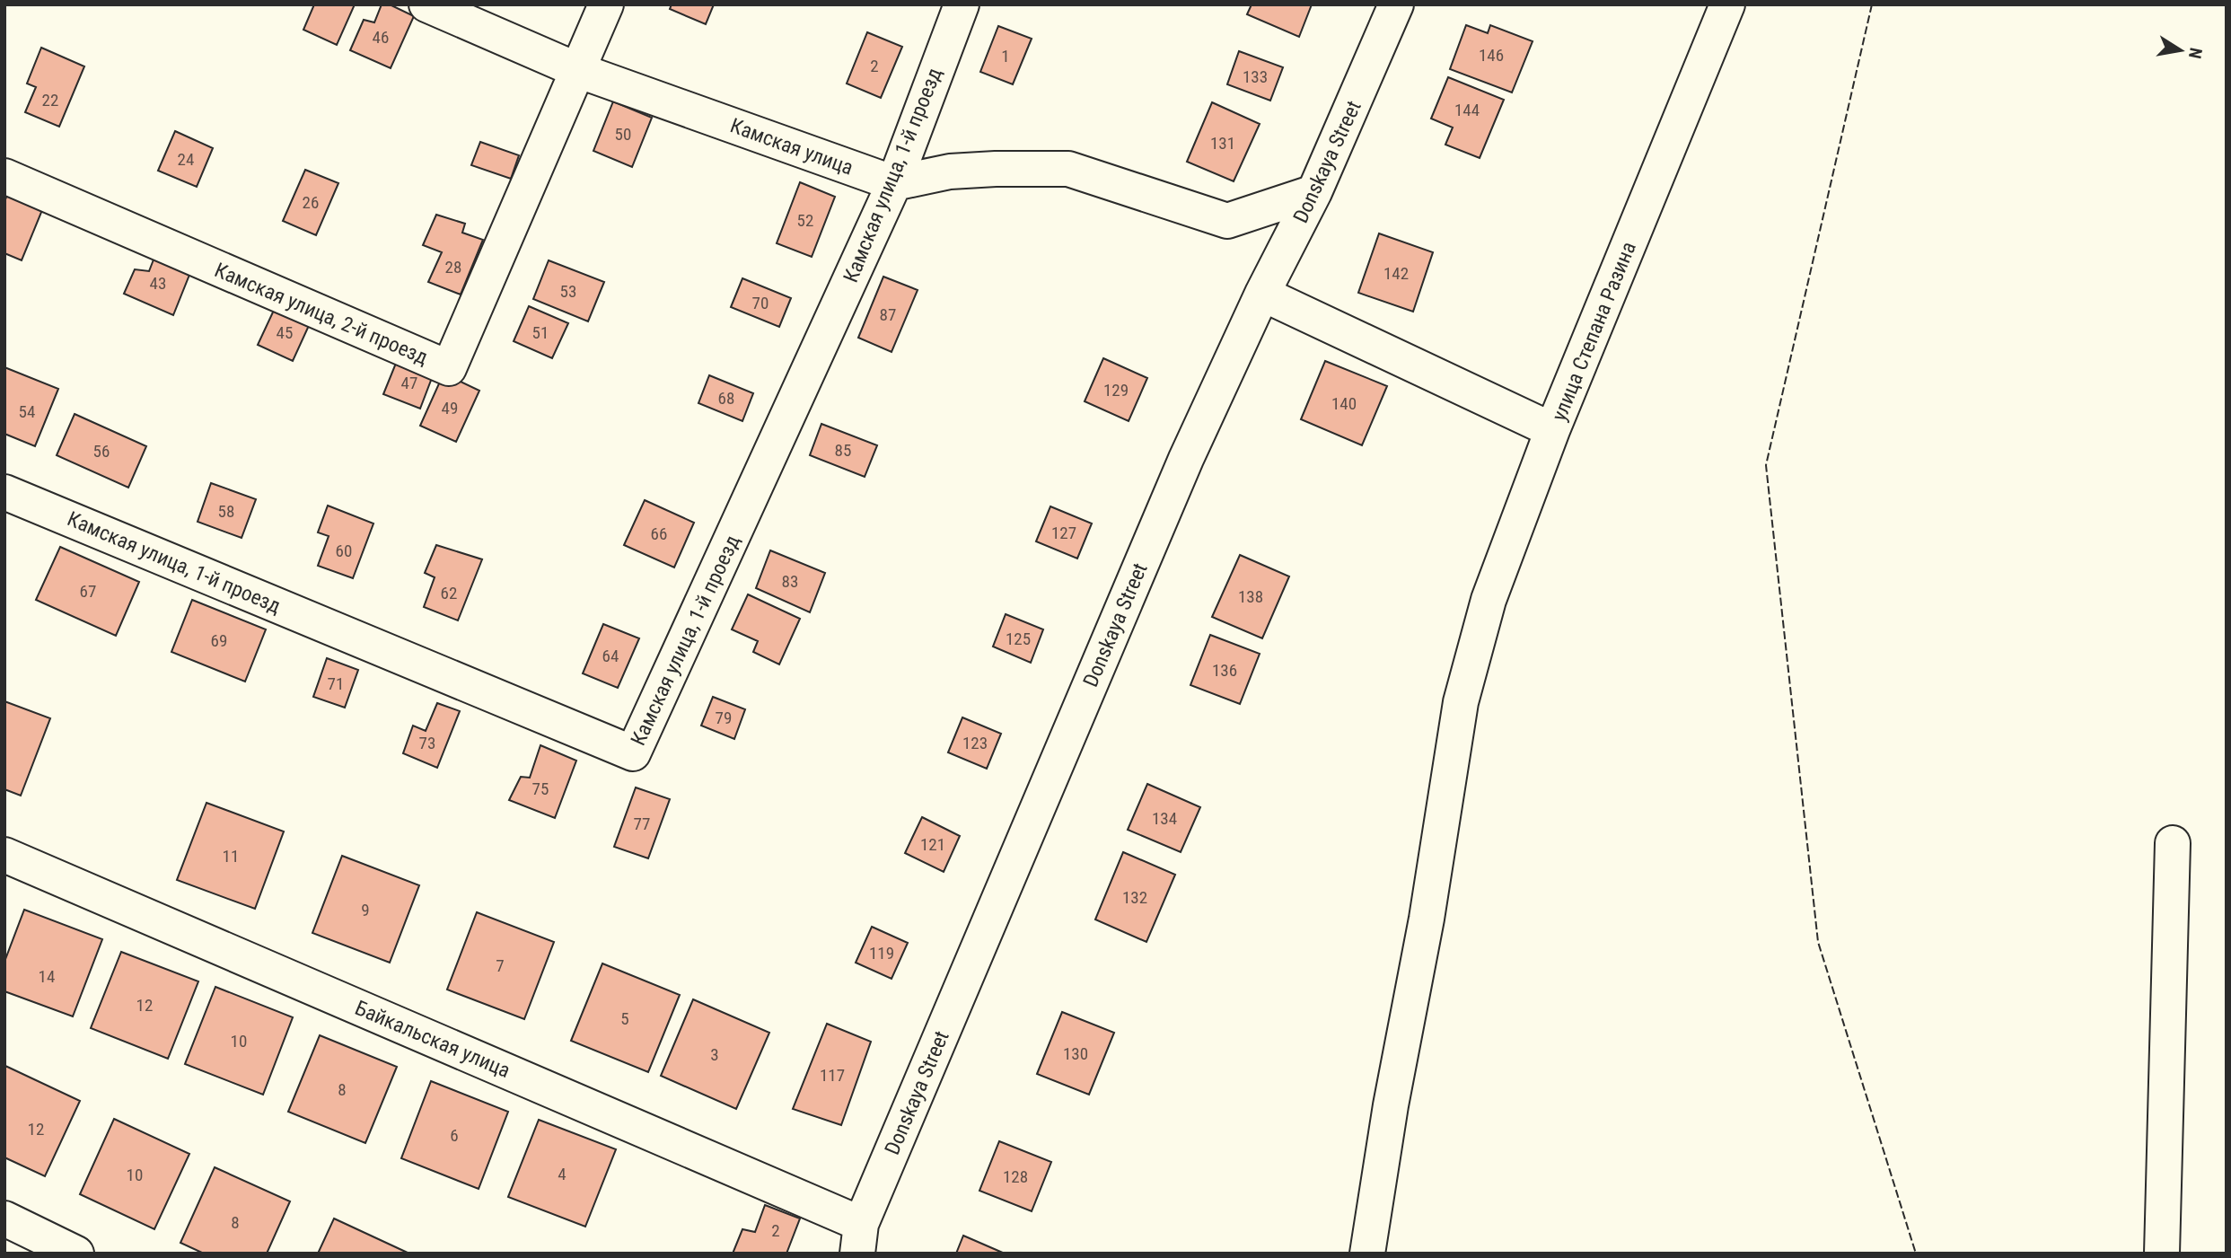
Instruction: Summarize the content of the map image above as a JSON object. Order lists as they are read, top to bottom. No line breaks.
{"streets":{"street":["Камская улица","Donskaya Street","Камская улица, 1-й проезд","Камская улица, 2-й проезд","улица Степана Разина","Байкальская улица"]},"crossings":[["Камская улица","Камская улица, 1-й проезд"],["Камская улица","Камская улица, 2-й проезд"],["Donskaya Street","улица Степана Разина"],["Donskaya Street","Байкальская улица"]],"house_numbers":["46","146","1","2","133","22","144","50","131","24","26","52","28","142","43","53","70","87","45","51","47","129","68","140","49","54","85","56","58","127","66","60","83","67","62","138","125","69","64","136","71","79","73","123","75","134","77","121","11","132","9","119","7","14","12","5","10","130","3","117","8","12","6","4","10","128","8","2"],"north":"right"}
